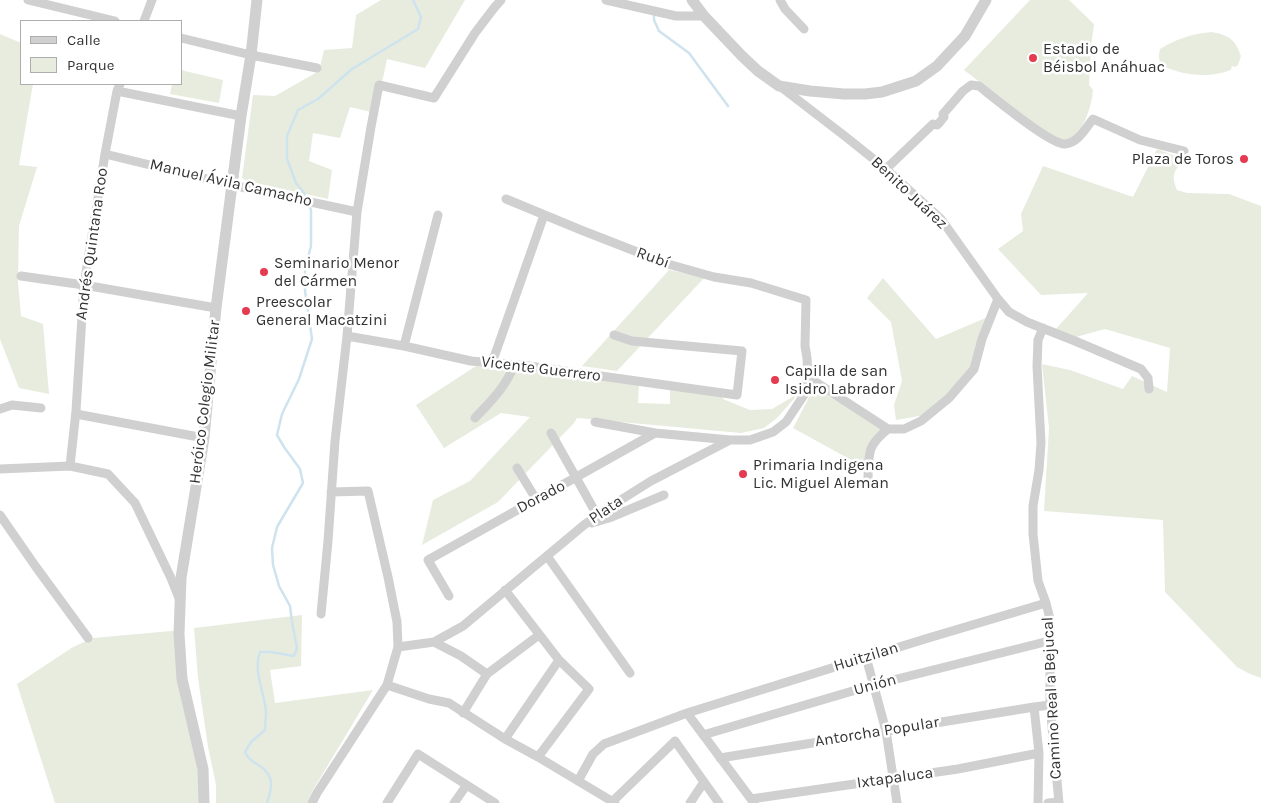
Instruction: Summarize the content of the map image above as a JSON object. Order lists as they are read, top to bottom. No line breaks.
{"streets":{"street":["Manuel Ávila Camacho","Benito Juárez","Andrés Quintana Roo","Rubí","Vicente Guerrero","Heróico Colegio Militar","Dorado","Plata","Huitzilan","Unión","Camino Real a Bejucal","Antorcha Popular","Ixtapaluca"]},"crossings":[["Manuel Ávila Camacho","Andrés Quintana Roo"],["Manuel Ávila Camacho","Heróico Colegio Militar"],["Benito Juárez","Camino Real a Bejucal"],["Rubí","Plata"],["Huitzilan","Camino Real a Bejucal"],["Unión","Camino Real a Bejucal"],["Camino Real a Bejucal","Antorcha Popular"]],"places":["Estadio de Béisbol Anáhuac","Plaza de Toros","Seminario Menor del Cármen","Preescolar General Macatzini","Capilla de san Isidro Labrador","Primaria Indigena Lic. Miguel Aleman"],"legend":["Calle","Parque"]}
